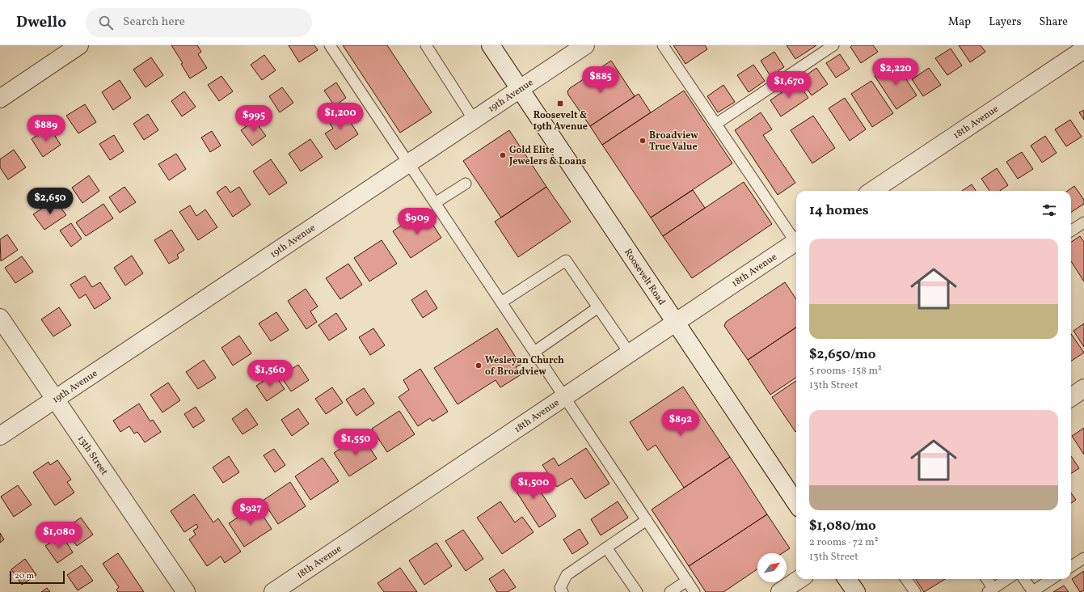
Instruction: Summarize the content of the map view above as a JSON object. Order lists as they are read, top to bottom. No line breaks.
{"streets":{"street":["19th Avenue","18th Avenue","Roosevelt Road","13th Street"]},"crossings":[["19th Avenue","Roosevelt Road"],["19th Avenue","13th Street"],["18th Avenue","Roosevelt Road"]],"places":{"transit":["Roosevelt & 19th Avenue"],"other":["Broadview True Value","Gold Elite Jewelers & Loans","Wesleyan Church of Broadview"]},"scale_bar":"20 m","north":"top right","page":{"header":"Dwello","search":"Search here","nav":["Map","Layers","Share"],"price":["$2,220","$885","$1,670","$1,200","$995","$889","$2,650","$909","$1,560","$892","$1,550","$1,500","$927","$1,080"],"heading":"14 homes","list":[{"name":"$2,650/mo","note":"5 rooms · 158 m² · 13th Street"},{"name":"$1,080/mo","note":"2 rooms · 72 m² · 13th Street"}],"scale":"20 m"}}
